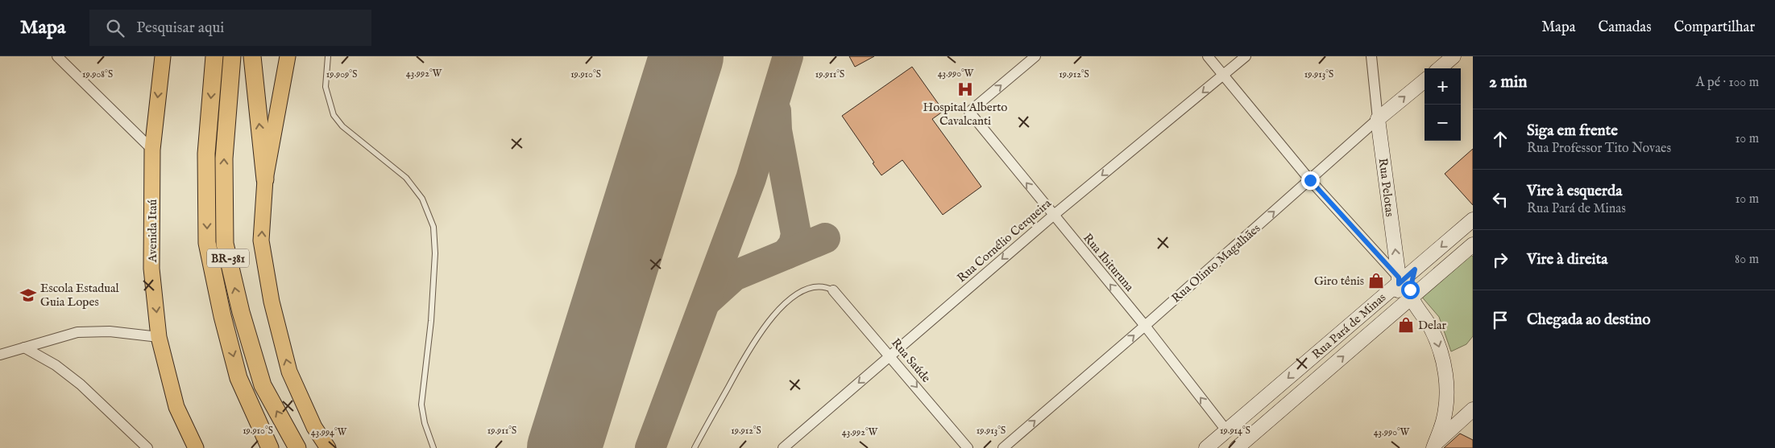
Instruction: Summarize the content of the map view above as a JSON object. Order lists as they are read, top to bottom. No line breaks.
{"streets":{"highway":["BR-381"],"main road":["Rua Pelotas","Avenida Itaú","Rua Olinto Magalhães","Rua Pará de Minas"],"street":["Rua Cornélio Cerqueira","Rua Ibituruna","Rua Saúde"]},"crossings":[["Rua Pelotas","Rua Olinto Magalhães"],["Rua Pelotas","Rua Pará de Minas"],["Rua Cornélio Cerqueira","Rua Ibituruna"],["Rua Cornélio Cerqueira","Rua Saúde"],["Rua Ibituruna","Rua Olinto Magalhães"],["Rua Ibituruna","Rua Pará de Minas"]],"one_way":["Rua Pelotas","Rua Cornélio Cerqueira","Rua Ibituruna","Rua Olinto Magalhães","Rua Saúde"],"places":{"hospital":["Hospital Alberto Cavalcanti"],"shop":["Giro tênis","Delar"],"school or university":["Escola Estadual Guia Lopes"]},"page":{"header":"Mapa","search":"Pesquisar aqui","nav":["Mapa","Camadas","Compartilhar"],"heading":["2 min","A pé · 100 m"],"map_buttons":["+","−"],"list":[["Siga em frente","Rua Professor Tito Novaes","10 m"],["Vire à esquerda","Rua Pará de Minas","10 m"],["Vire à direita","80 m"],"Chegada ao destino"]},"coordinates":["43.992°W","43.990°W","19.908°S","19.909°S","19.910°S","19.911°S","19.912°S","19.913°S","19.914°S","43.994°W"]}
